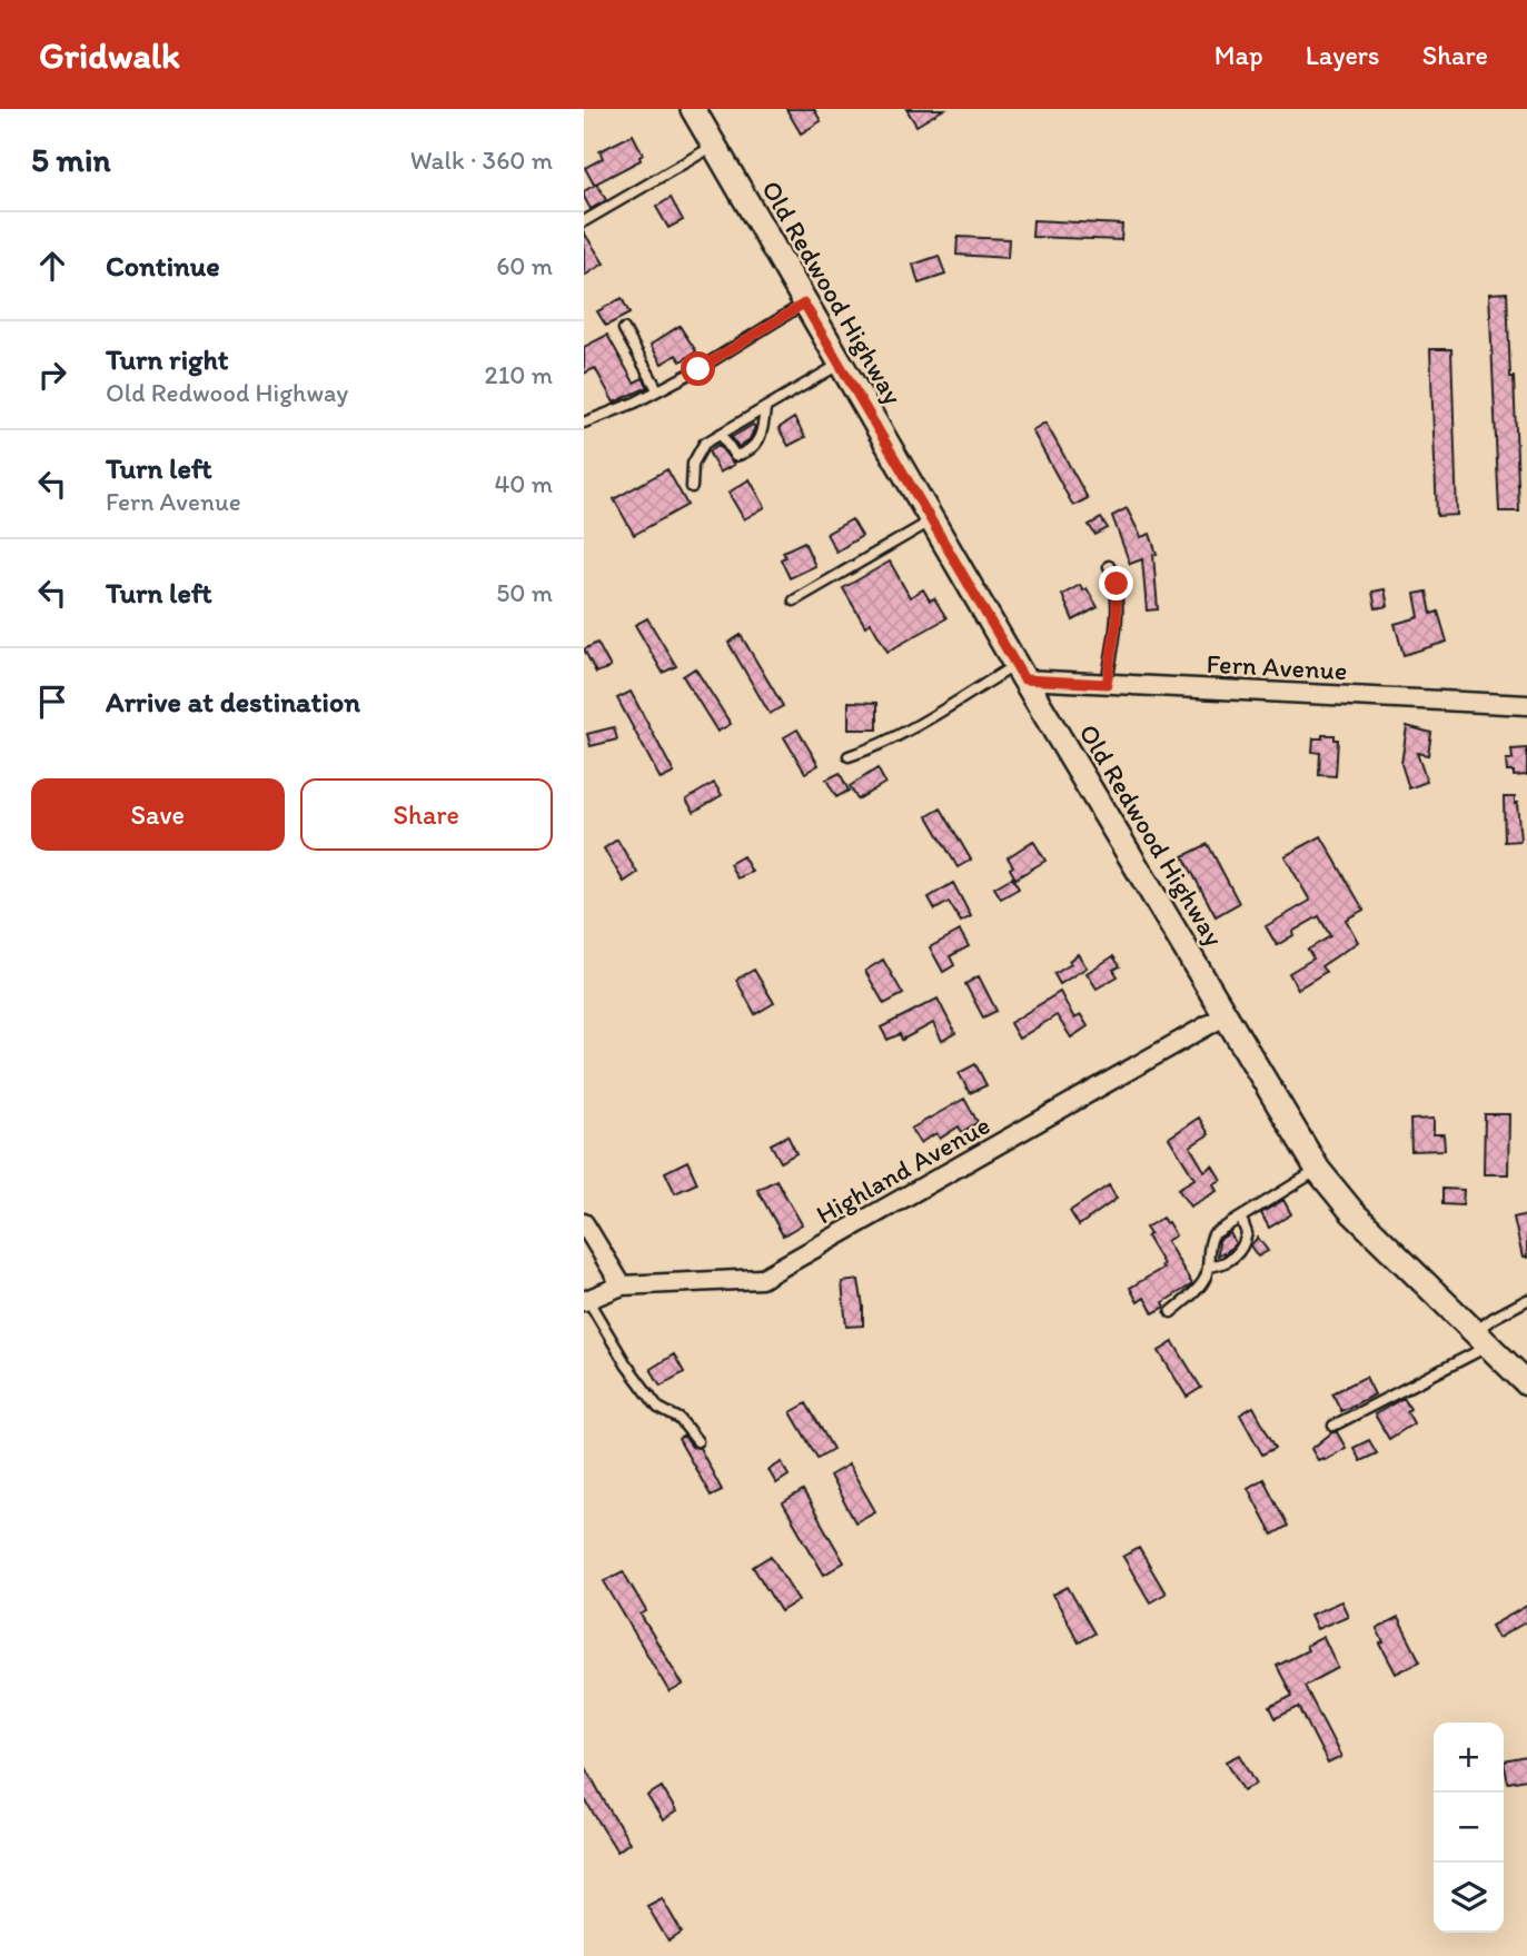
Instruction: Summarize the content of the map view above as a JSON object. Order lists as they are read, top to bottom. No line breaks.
{"streets":{"main road":["Old Redwood Highway"],"street":["Fern Avenue","Highland Avenue"]},"crossings":[["Old Redwood Highway","Fern Avenue"],["Old Redwood Highway","Highland Avenue"]],"page":{"header":"Gridwalk","nav":["Map","Layers","Share"],"heading":["5 min","Walk · 360 m"],"list":[["Continue","60 m"],["Turn right","Old Redwood Highway","210 m"],["Turn left","Fern Avenue","40 m"],["Turn left","50 m"],"Arrive at destination"],"buttons":["Save","Share"],"map_buttons":["+","−"]}}
